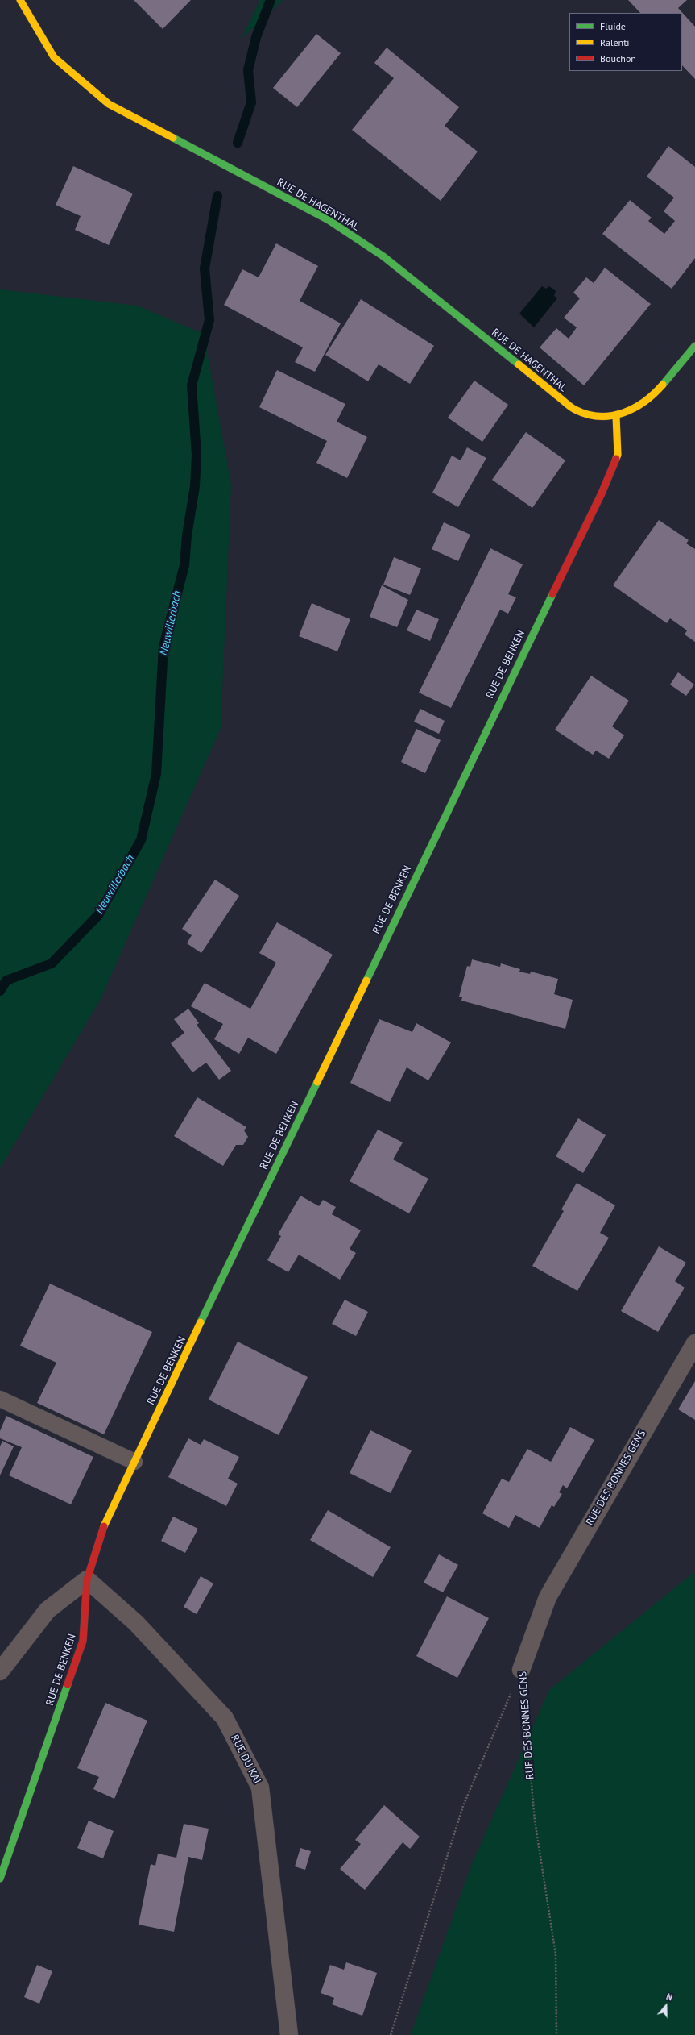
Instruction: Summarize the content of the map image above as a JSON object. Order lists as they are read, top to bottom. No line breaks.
{"streets":{"street":["RUE DE HAGENTHAL","RUE DE BENKEN","RUE DES BONNES GENS","RUE DU KAI"]},"crossings":[["RUE DE HAGENTHAL","RUE DE BENKEN"],["RUE DE BENKEN","RUE DU KAI"]],"water":["Neuwillerbach"],"legend":["Fluide","Ralenti","Bouchon"],"north":"top"}
